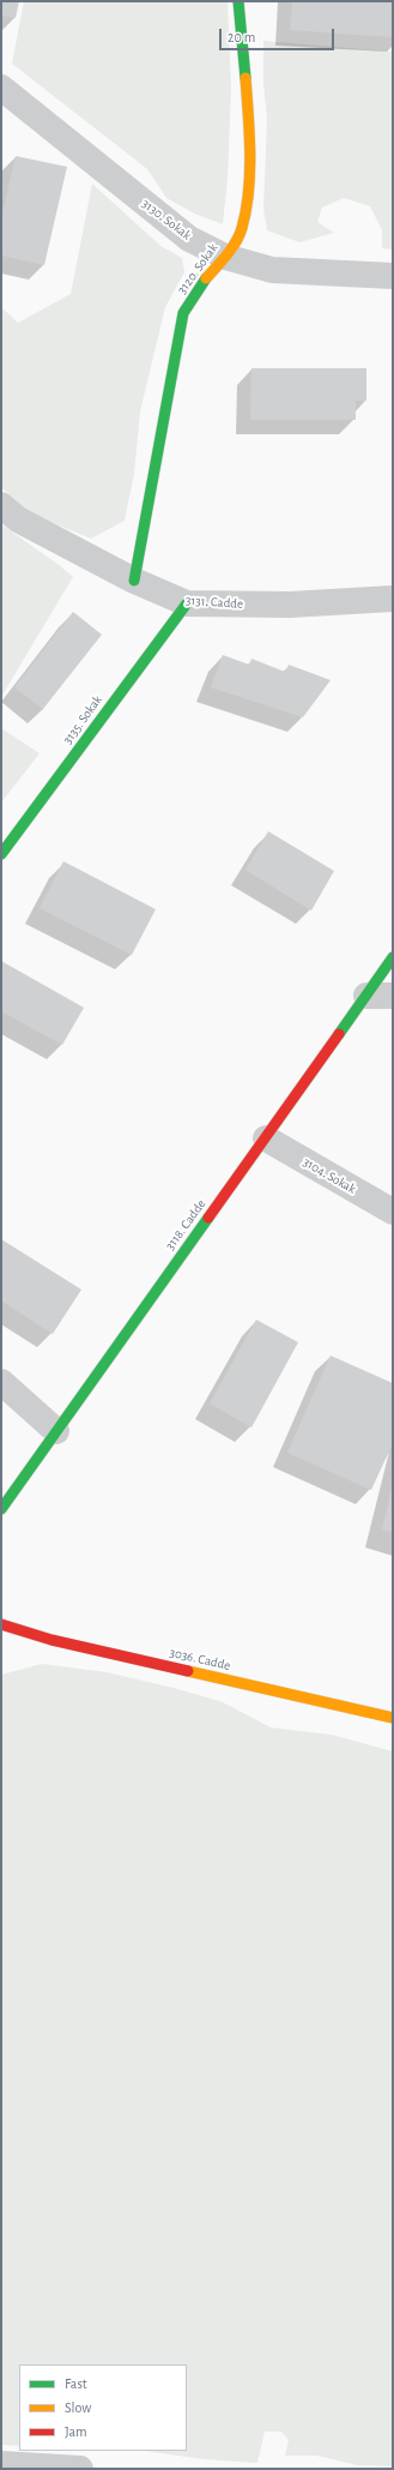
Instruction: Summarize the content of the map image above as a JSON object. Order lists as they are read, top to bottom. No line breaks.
{"streets":{"street":["3130. Sokak","3120. Sokak","3131. Cadde","3135. Sokak","3104. Sokak","3118. Cadde","3036. Cadde"]},"crossings":[["3130. Sokak","3120. Sokak"],["3120. Sokak","3131. Cadde"],["3131. Cadde","3135. Sokak"],["3104. Sokak","3118. Cadde"]],"legend":["Fast","Slow","Jam"],"scale_bar":"20 m"}
